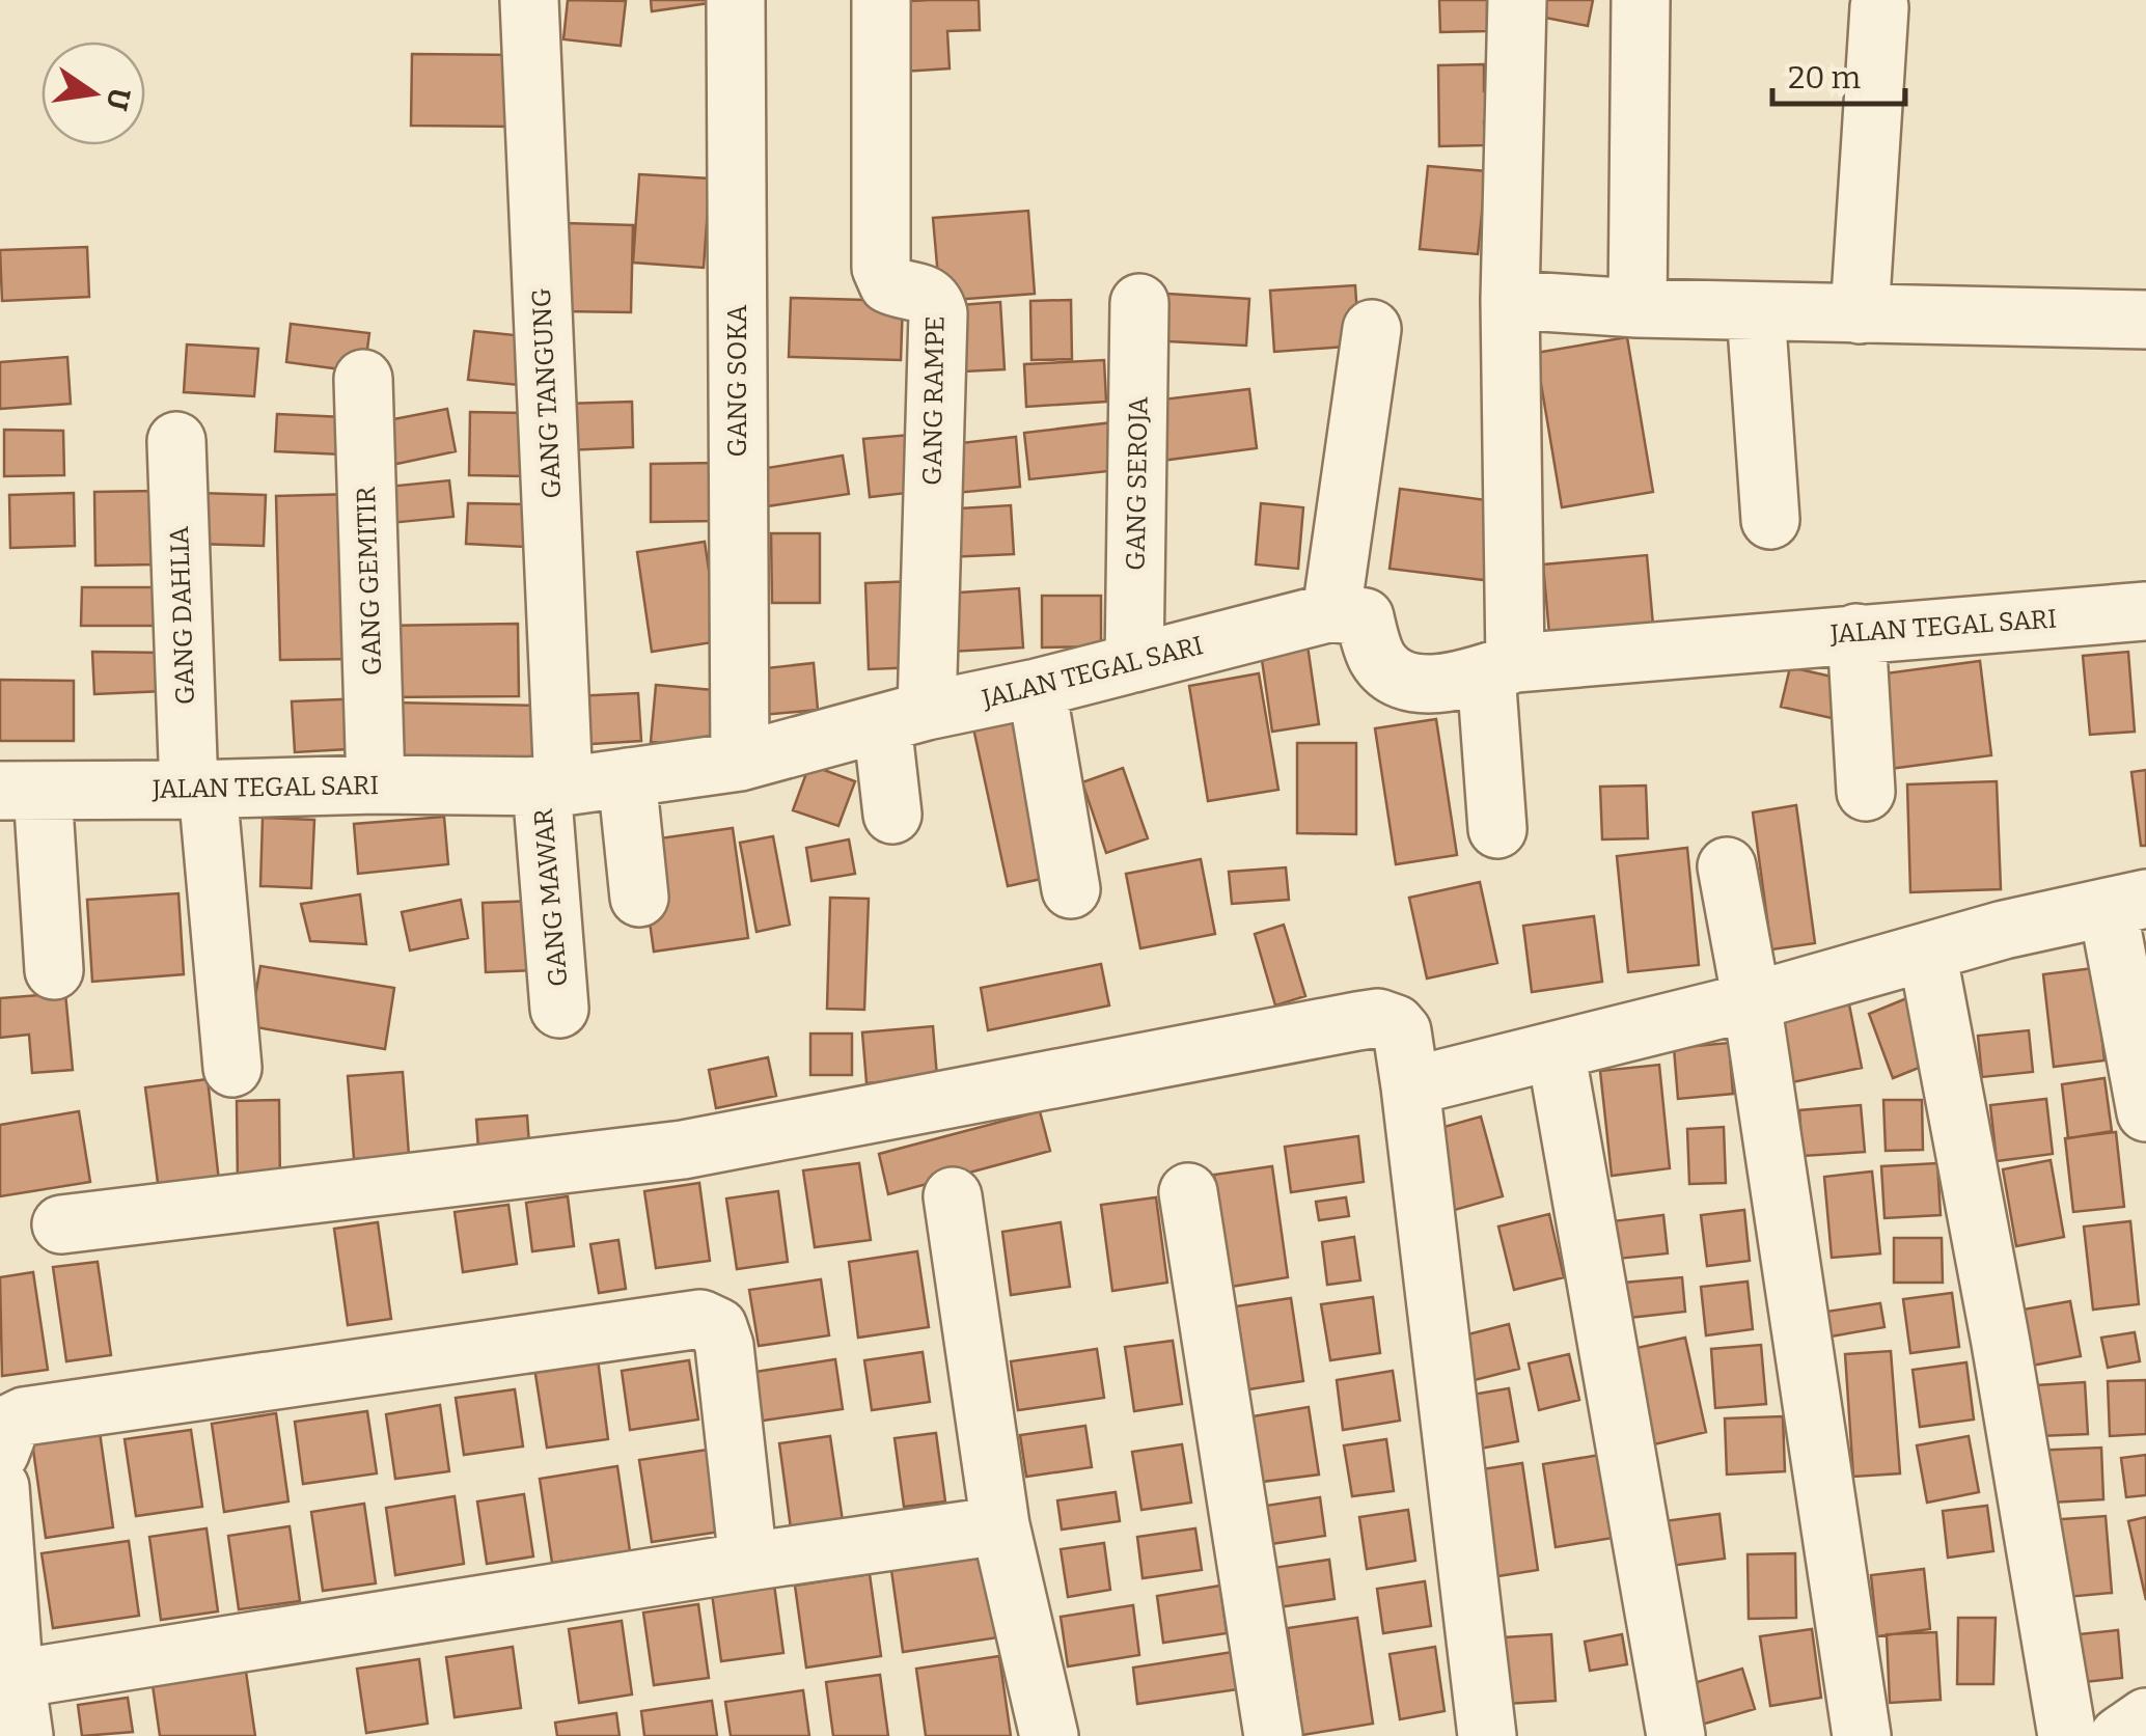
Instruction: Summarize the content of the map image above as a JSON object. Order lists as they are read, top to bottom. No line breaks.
{"streets":{"street":["GANG SOKA","GANG TANGUNG","GANG RAMPE","GANG SEROJA","GANG GEMITIR","GANG DAHLIA","JALAN TEGAL SARI","GANG MAWAR"]},"crossings":[["GANG SOKA","JALAN TEGAL SARI"],["GANG TANGUNG","JALAN TEGAL SARI"],["GANG TANGUNG","GANG MAWAR"],["GANG RAMPE","JALAN TEGAL SARI"],["GANG SEROJA","JALAN TEGAL SARI"],["GANG GEMITIR","JALAN TEGAL SARI"],["GANG DAHLIA","JALAN TEGAL SARI"],["JALAN TEGAL SARI","GANG MAWAR"]],"scale_bar":"20 m","north":"right"}
